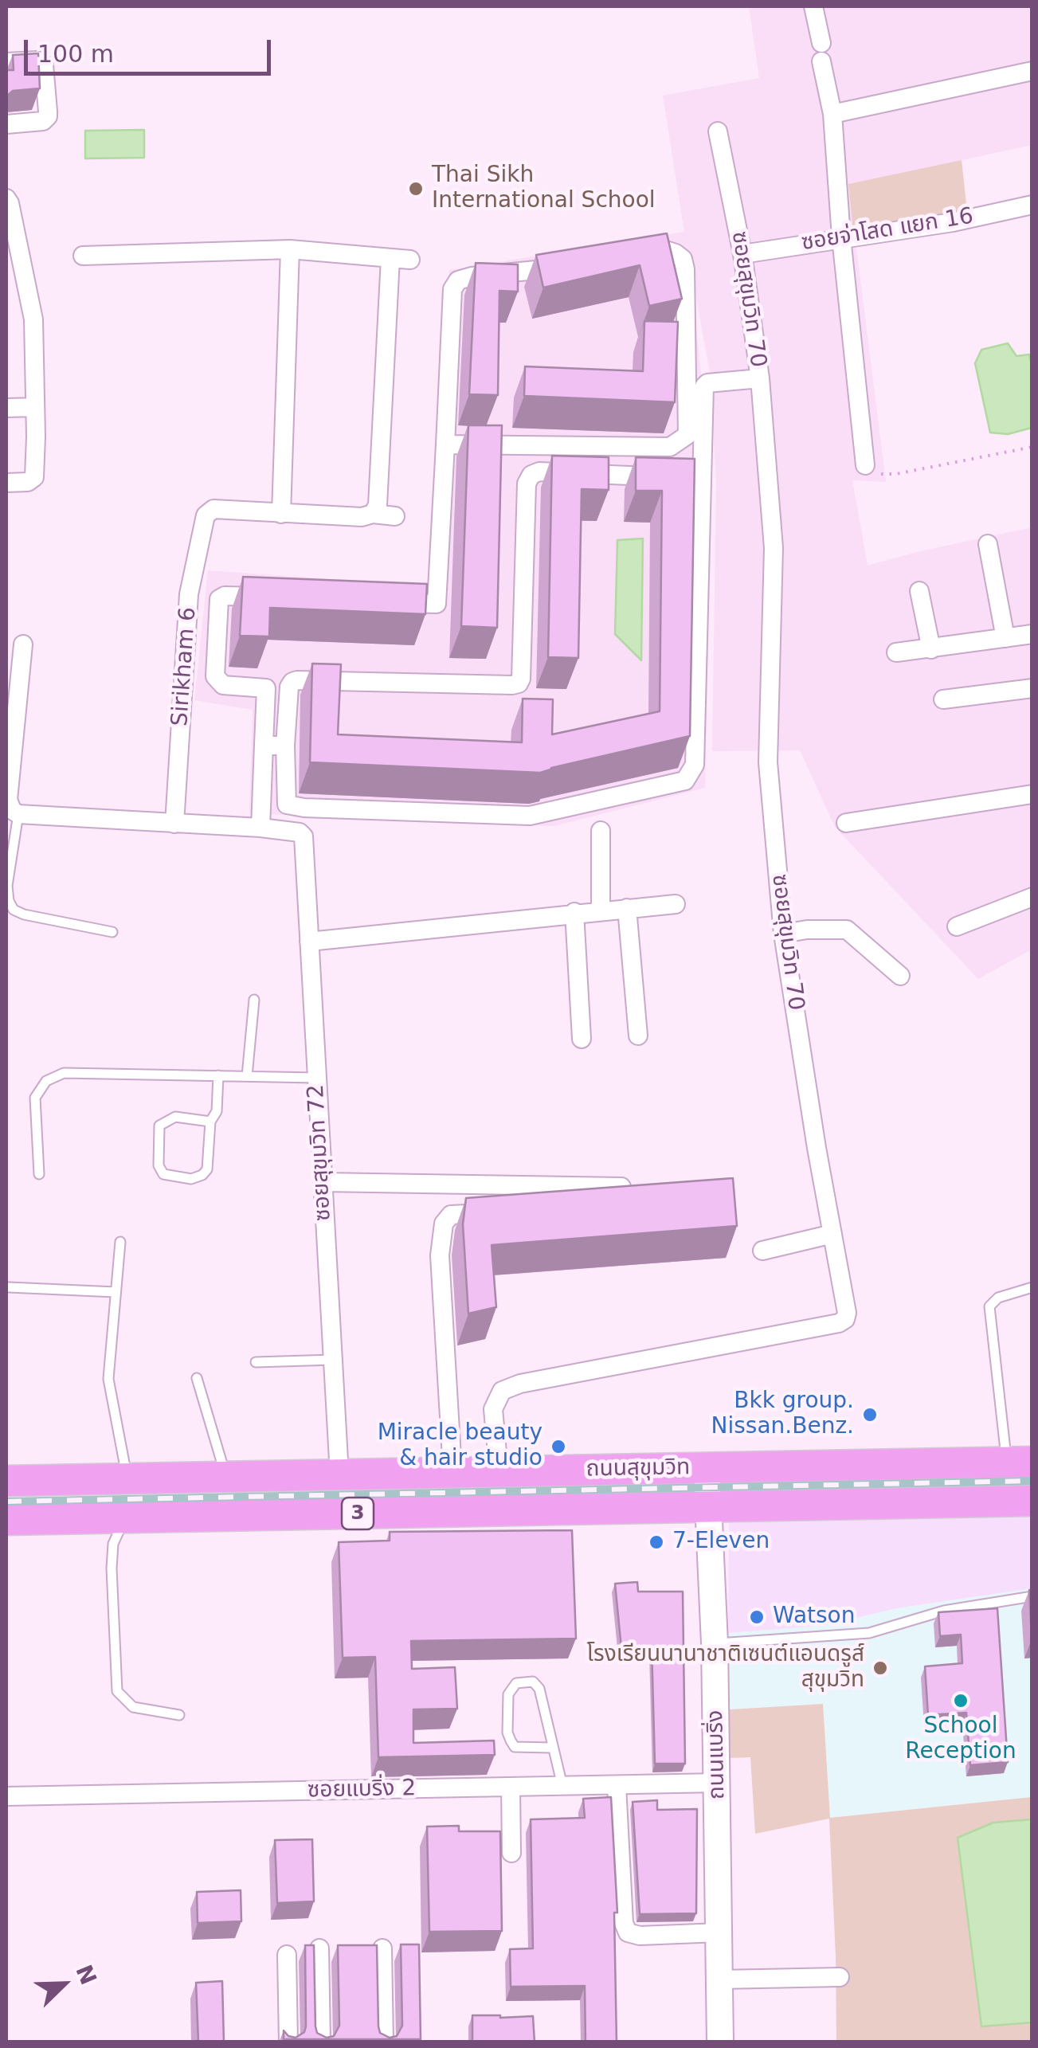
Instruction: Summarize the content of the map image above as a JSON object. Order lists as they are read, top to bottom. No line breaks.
{"streets":{"highway":["ถนนสุขุมวิท","3"],"main road":["ถนนแบริ่ง"],"street":["ซอยจ่าโสด แยก 16","ซอยสุขุมวิท 70","Sirikham 6","ซอยสุขุมวิท 72","ซอยแบริ่ง 2"]},"crossings":[["ซอยจ่าโสด แยก 16","ซอยสุขุมวิท 70"],["ซอยสุขุมวิท 70","ถนนสุขุมวิท"],["ซอยสุขุมวิท 72","ถนนสุขุมวิท"],["ถนนสุขุมวิท","ถนนแบริ่ง"],["ถนนแบริ่ง","ซอยแบริ่ง 2"]],"places":["Thai Sikh International School","Bkk group. Nissan.Benz.","Miracle beauty & hair studio","7-Eleven","Watson","โรงเรียนนานาชาติเซนต์แอนดรูส์ สุขุมวิท","School Reception"],"scale_bar":"100 m","north":"top right"}
